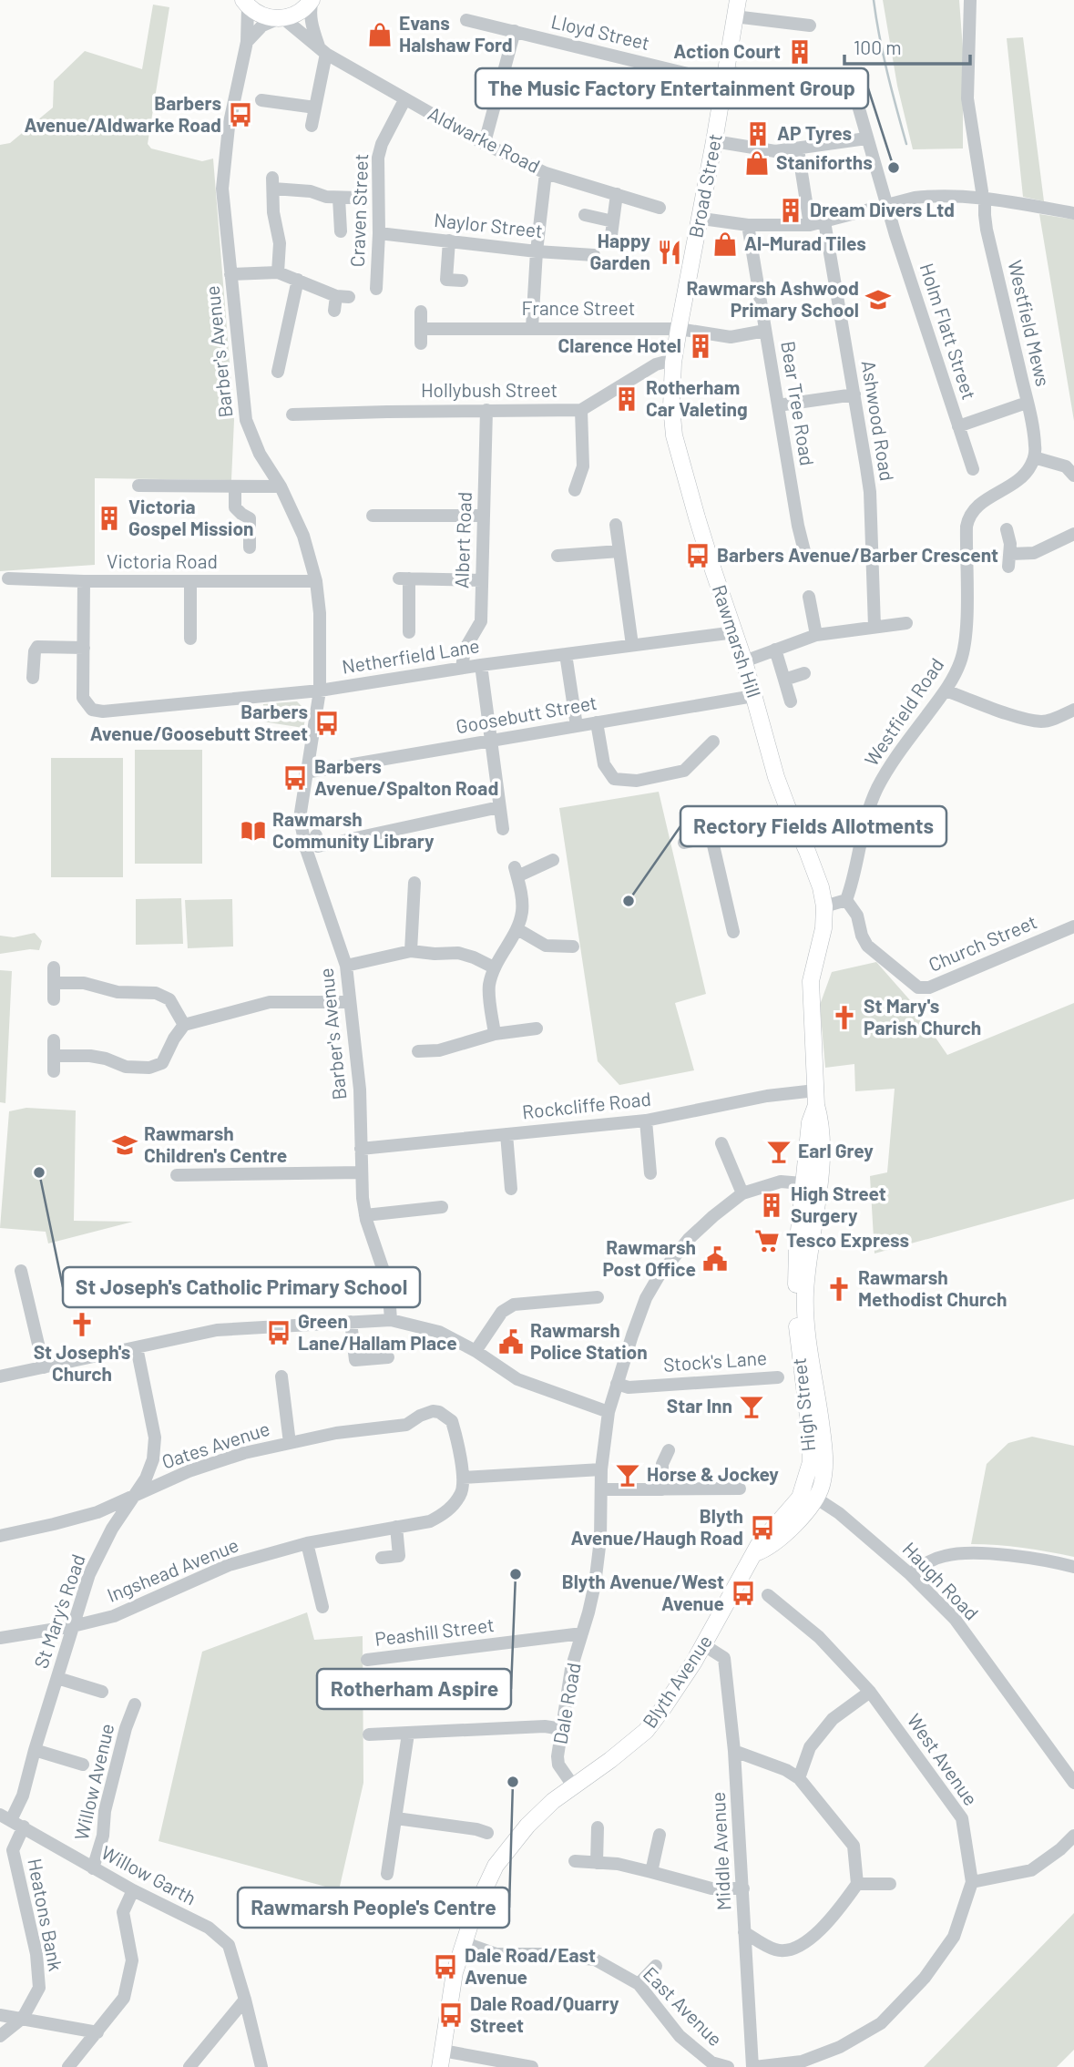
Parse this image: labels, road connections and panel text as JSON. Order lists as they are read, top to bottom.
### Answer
{
  "streets": {
    "main road": [
      "Broad Street",
      "Rawmarsh Hill",
      "High Street",
      "Blyth Avenue"
    ],
    "street": [
      "Lloyd Street",
      "Aldwarke Road",
      "Craven Street",
      "Naylor Street",
      "France Street",
      "Westfield Mews",
      "Holm Flatt Street",
      "Barber's Avenue",
      "Hollybush Street",
      "Bear Tree Road",
      "Ashwood Road",
      "Albert Road",
      "Victoria Road",
      "Netherfield Lane",
      "Westfield Road",
      "Goosebutt Street",
      "Church Street",
      "Rockcliffe Road",
      "Stock's Lane",
      "Oates Avenue",
      "Ingshead Avenue",
      "Haugh Road",
      "St Mary's Road",
      "Peashill Street",
      "Dale Road",
      "West Avenue",
      "Willow Avenue",
      "Middle Avenue",
      "Willow Garth",
      "Heatons Bank",
      "East Avenue"
    ]
  },
  "crossings": [
    ["Lloyd Street", "Broad Street"],
    ["Lloyd Street", "Holm Flatt Street"],
    ["Aldwarke Road", "Craven Street"],
    ["Broad Street", "France Street"],
    ["Broad Street", "Hollybush Street"],
    ["Broad Street", "Rawmarsh Hill"],
    ["Craven Street", "Naylor Street"],
    ["France Street", "Bear Tree Road"],
    ["Westfield Mews", "Westfield Road"],
    ["Barber's Avenue", "Victoria Road"],
    ["Barber's Avenue", "Netherfield Lane"],
    ["Barber's Avenue", "Goosebutt Street"],
    ["Barber's Avenue", "Rockcliffe Road"],
    ["Hollybush Street", "Albert Road"],
    ["Hollybush Street", "Rawmarsh Hill"],
    ["Albert Road", "Netherfield Lane"],
    ["Rawmarsh Hill", "Netherfield Lane"],
    ["Rawmarsh Hill", "Goosebutt Street"],
    ["Rawmarsh Hill", "High Street"],
    ["Westfield Road", "Church Street"],
    ["Rockcliffe Road", "High Street"],
    ["Stock's Lane", "Dale Road"],
    ["High Street", "Haugh Road"],
    ["High Street", "Blyth Avenue"],
    ["Oates Avenue", "Ingshead Avenue"],
    ["Oates Avenue", "St Mary's Road"],
    ["Ingshead Avenue", "St Mary's Road"],
    ["St Mary's Road", "Willow Garth"],
    ["Peashill Street", "Dale Road"],
    ["Blyth Avenue", "Dale Road"],
    ["Blyth Avenue", "Middle Avenue"],
    ["West Avenue", "Middle Avenue"],
    ["Willow Avenue", "Willow Garth"],
    ["Willow Garth", "Heatons Bank"]
  ],
  "places": {
    "shop": ["Evans Halshaw Ford", "Staniforths", "Al-Murad Tiles"],
    "building": [
      "Action Court",
      "AP Tyres",
      "Dream Divers Ltd",
      "Clarence Hotel",
      "Rotherham Car Valeting",
      "Victoria Gospel Mission",
      "High Street Surgery"
    ],
    "bus stop": [
      "Barbers Avenue/Aldwarke Road",
      "Barbers Avenue/Barber Crescent",
      "Barbers Avenue/Goosebutt Street",
      "Barbers Avenue/Spalton Road",
      "Green Lane/Hallam Place",
      "Blyth Avenue/Haugh Road",
      "Blyth Avenue/West Avenue",
      "Dale Road/East Avenue",
      "Dale Road/Quarry Street"
    ],
    "other": [
      "The Music Factory Entertainment Group",
      "Rectory Fields Allotments",
      "St Joseph's Catholic Primary School",
      "Rotherham Aspire",
      "Rawmarsh People's Centre"
    ],
    "restaurant": ["Happy Garden"],
    "school or university": ["Rawmarsh Ashwood Primary School", "Rawmarsh Children's Centre"],
    "library": ["Rawmarsh Community Library"],
    "church": ["St Mary's Parish Church", "Rawmarsh Methodist Church", "St Joseph's Church"],
    "bar": ["Earl Grey", "Star Inn", "Horse & Jockey"],
    "supermarket": ["Tesco Express"],
    "public building": ["Rawmarsh Post Office", "Rawmarsh Police Station"]
  },
  "scale_bar": "100 m"
}
